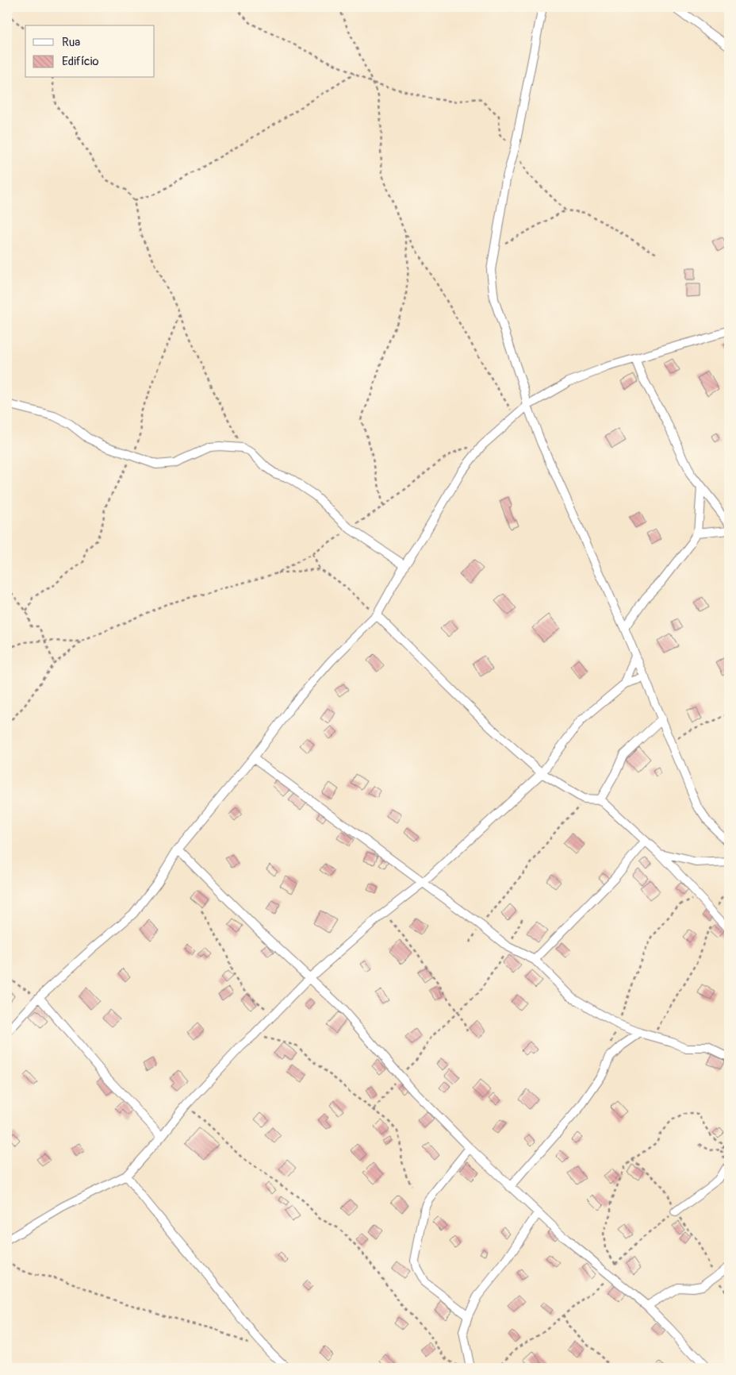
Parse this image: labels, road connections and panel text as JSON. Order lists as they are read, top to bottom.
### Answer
{
  "legend": ["Rua", "Edifício"]
}
